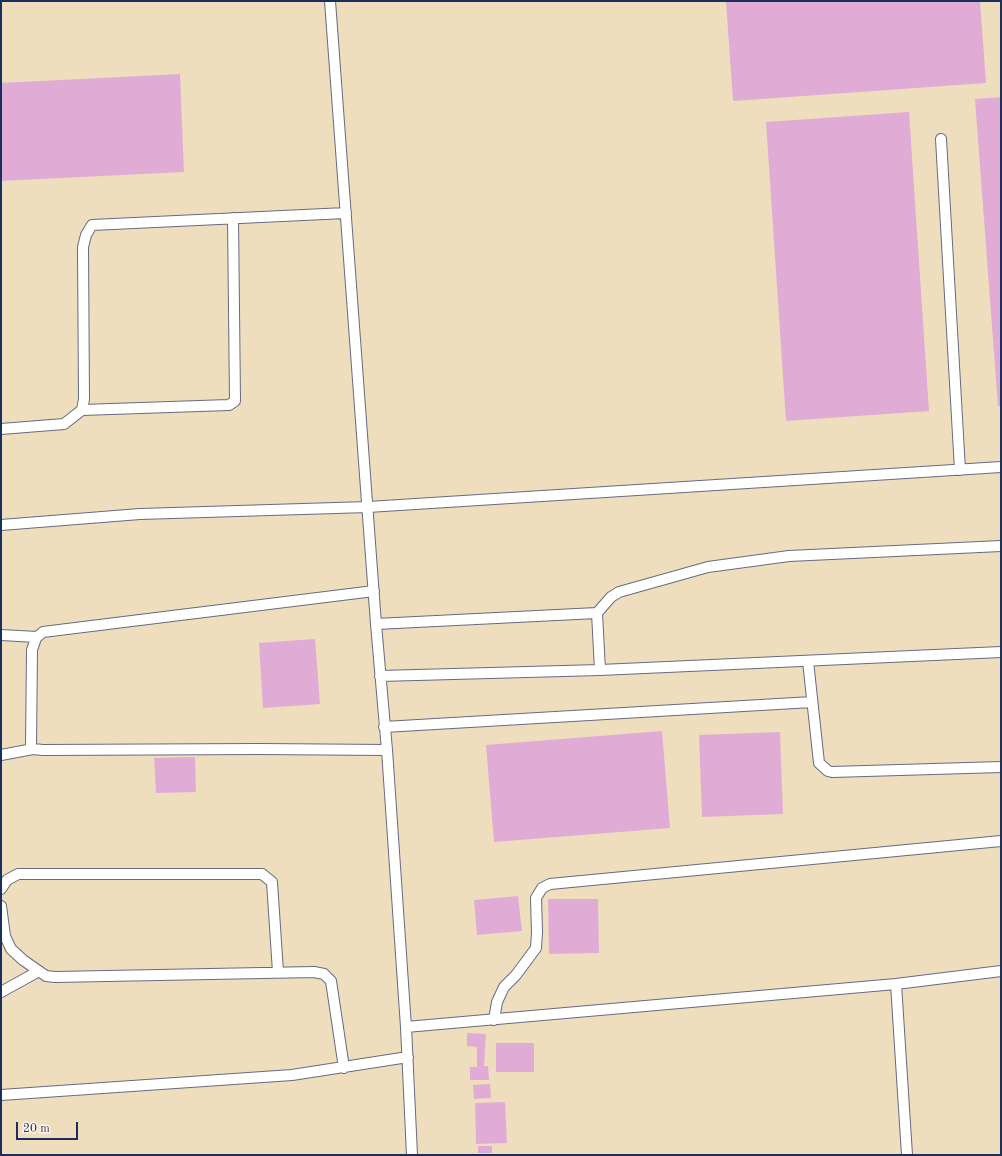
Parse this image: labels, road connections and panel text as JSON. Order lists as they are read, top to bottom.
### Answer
{
  "scale_bar": "20 m"
}
